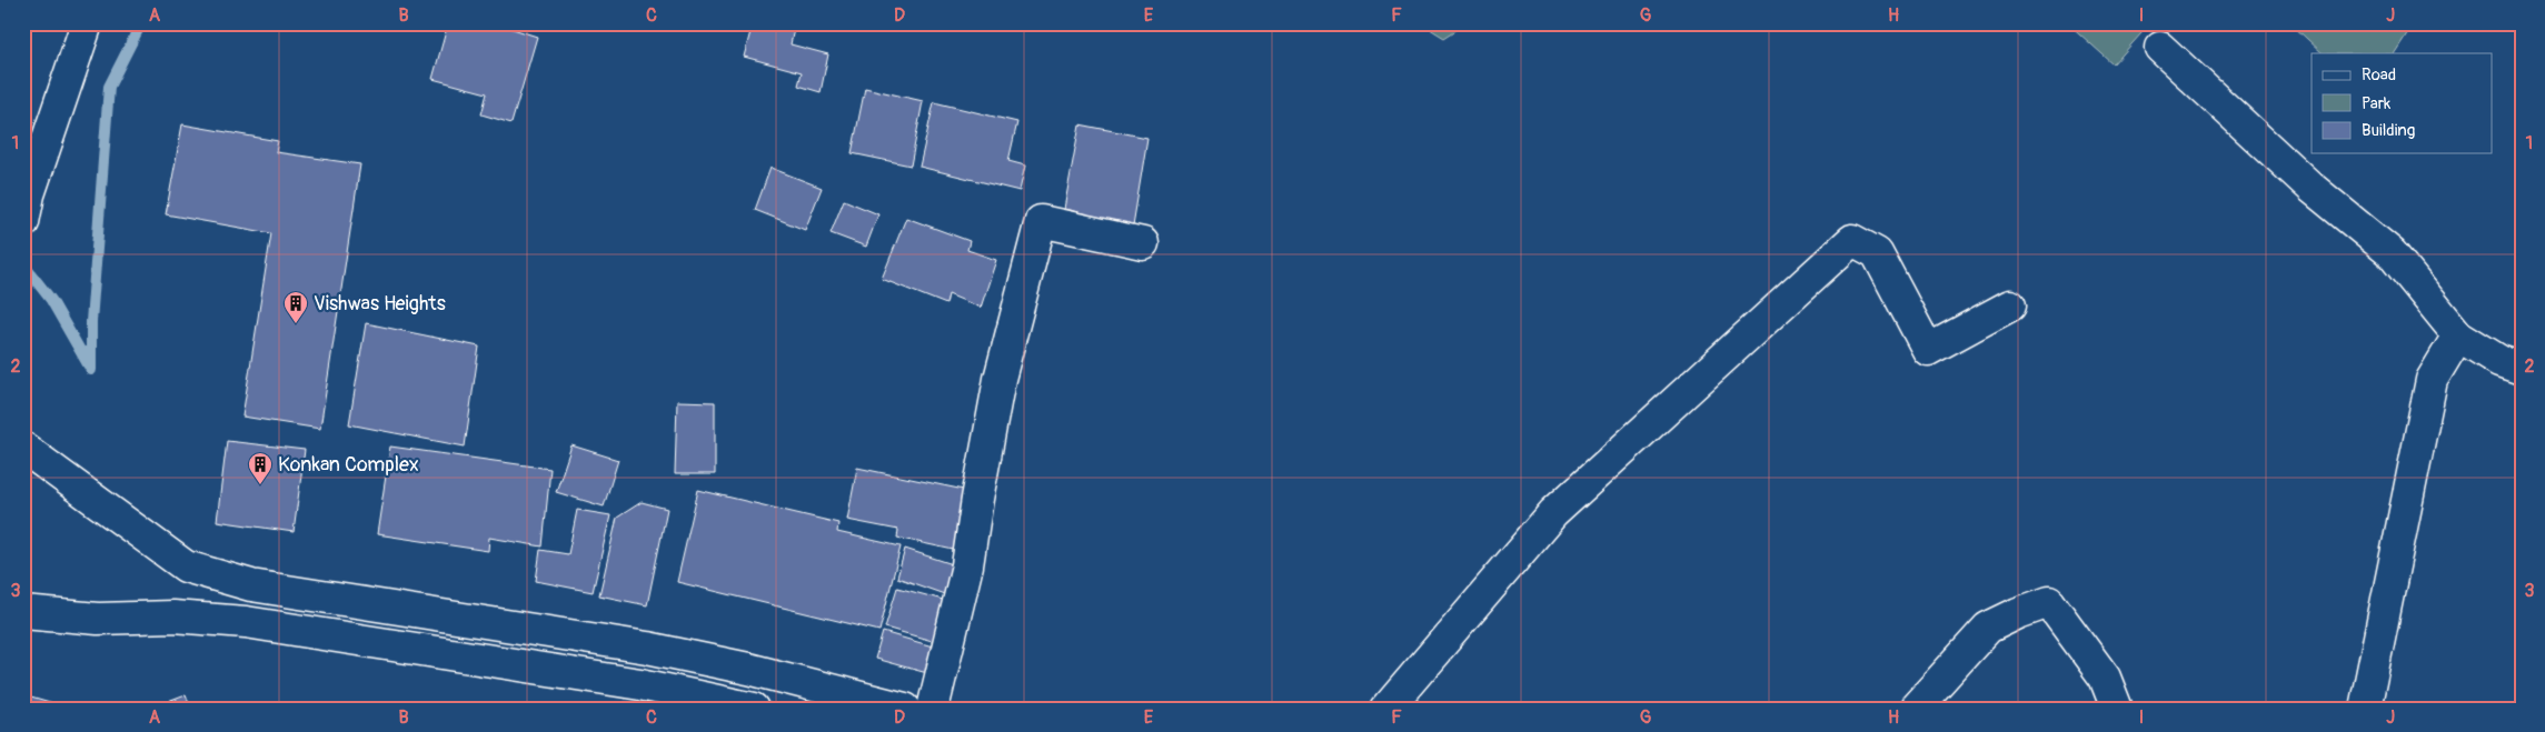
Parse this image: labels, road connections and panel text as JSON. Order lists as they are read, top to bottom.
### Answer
{
  "places": {
    "building": ["Vishwas Heights", "Konkan Complex"]
  },
  "legend": ["Road", "Park", "Building"],
  "grid": {
    "columns": [
      "A",
      "B",
      "C",
      "D",
      "E",
      "F",
      "G",
      "H",
      "I",
      "J"
    ],
    "rows": ["1", "2", "3"]
  }
}
